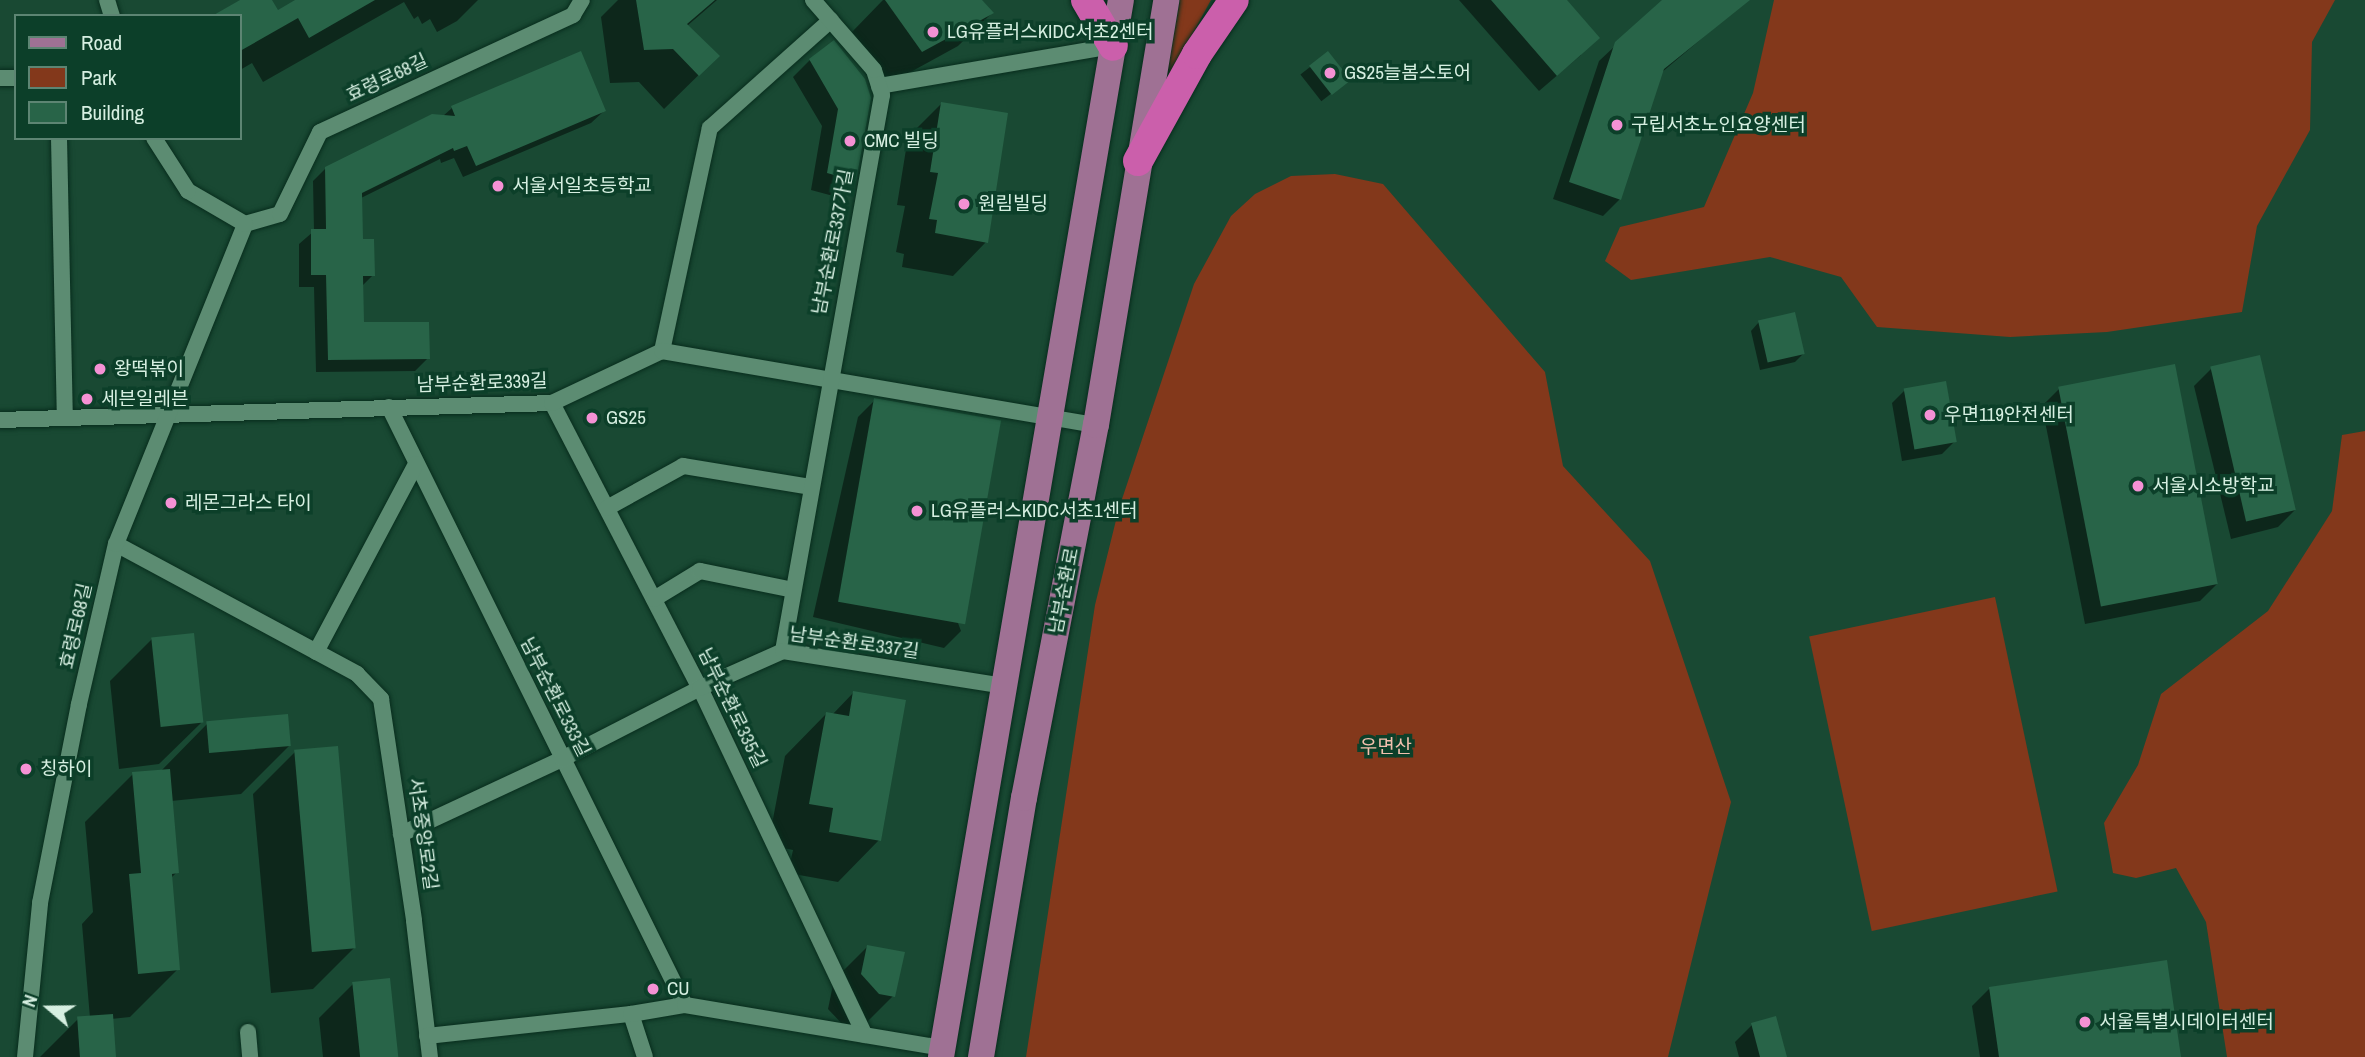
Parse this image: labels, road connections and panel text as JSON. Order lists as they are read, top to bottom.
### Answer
{
  "streets": {
    "main road": ["남부순환로"],
    "street": [
      "효령로68길",
      "남부순환로337가길",
      "남부순환로339길",
      "남부순환로337길",
      "남부순환로333길",
      "남부순환로335길",
      "서초중앙로2길"
    ]
  },
  "crossings": [
    ["효령로68길", "남부순환로339길"],
    ["효령로68길", "서초중앙로2길"],
    ["남부순환로337가길", "남부순환로337길"],
    ["남부순환로339길", "남부순환로333길"],
    ["남부순환로339길", "남부순환로335길"],
    ["남부순환로337길", "남부순환로333길"],
    ["남부순환로337길", "남부순환로335길"],
    ["남부순환로337길", "서초중앙로2길"]
  ],
  "parks": ["우면산"],
  "places": [
    "LG유플러스KIDC서초2센터",
    "GS25늘봄스토어",
    "구립서초노인요양센터",
    "CMC 빌딩",
    "서울서일초등학교",
    "원림빌딩",
    "왕떡볶이",
    "세븐일레븐",
    "우면119안전센터",
    "GS25",
    "서울시소방학교",
    "레몬그라스 타이",
    "LG유플러스KIDC서초1센터",
    "칭하이",
    "CU",
    "서울특별시데이터센터"
  ],
  "legend": ["Road", "Park", "Building"],
  "north": "left"
}
